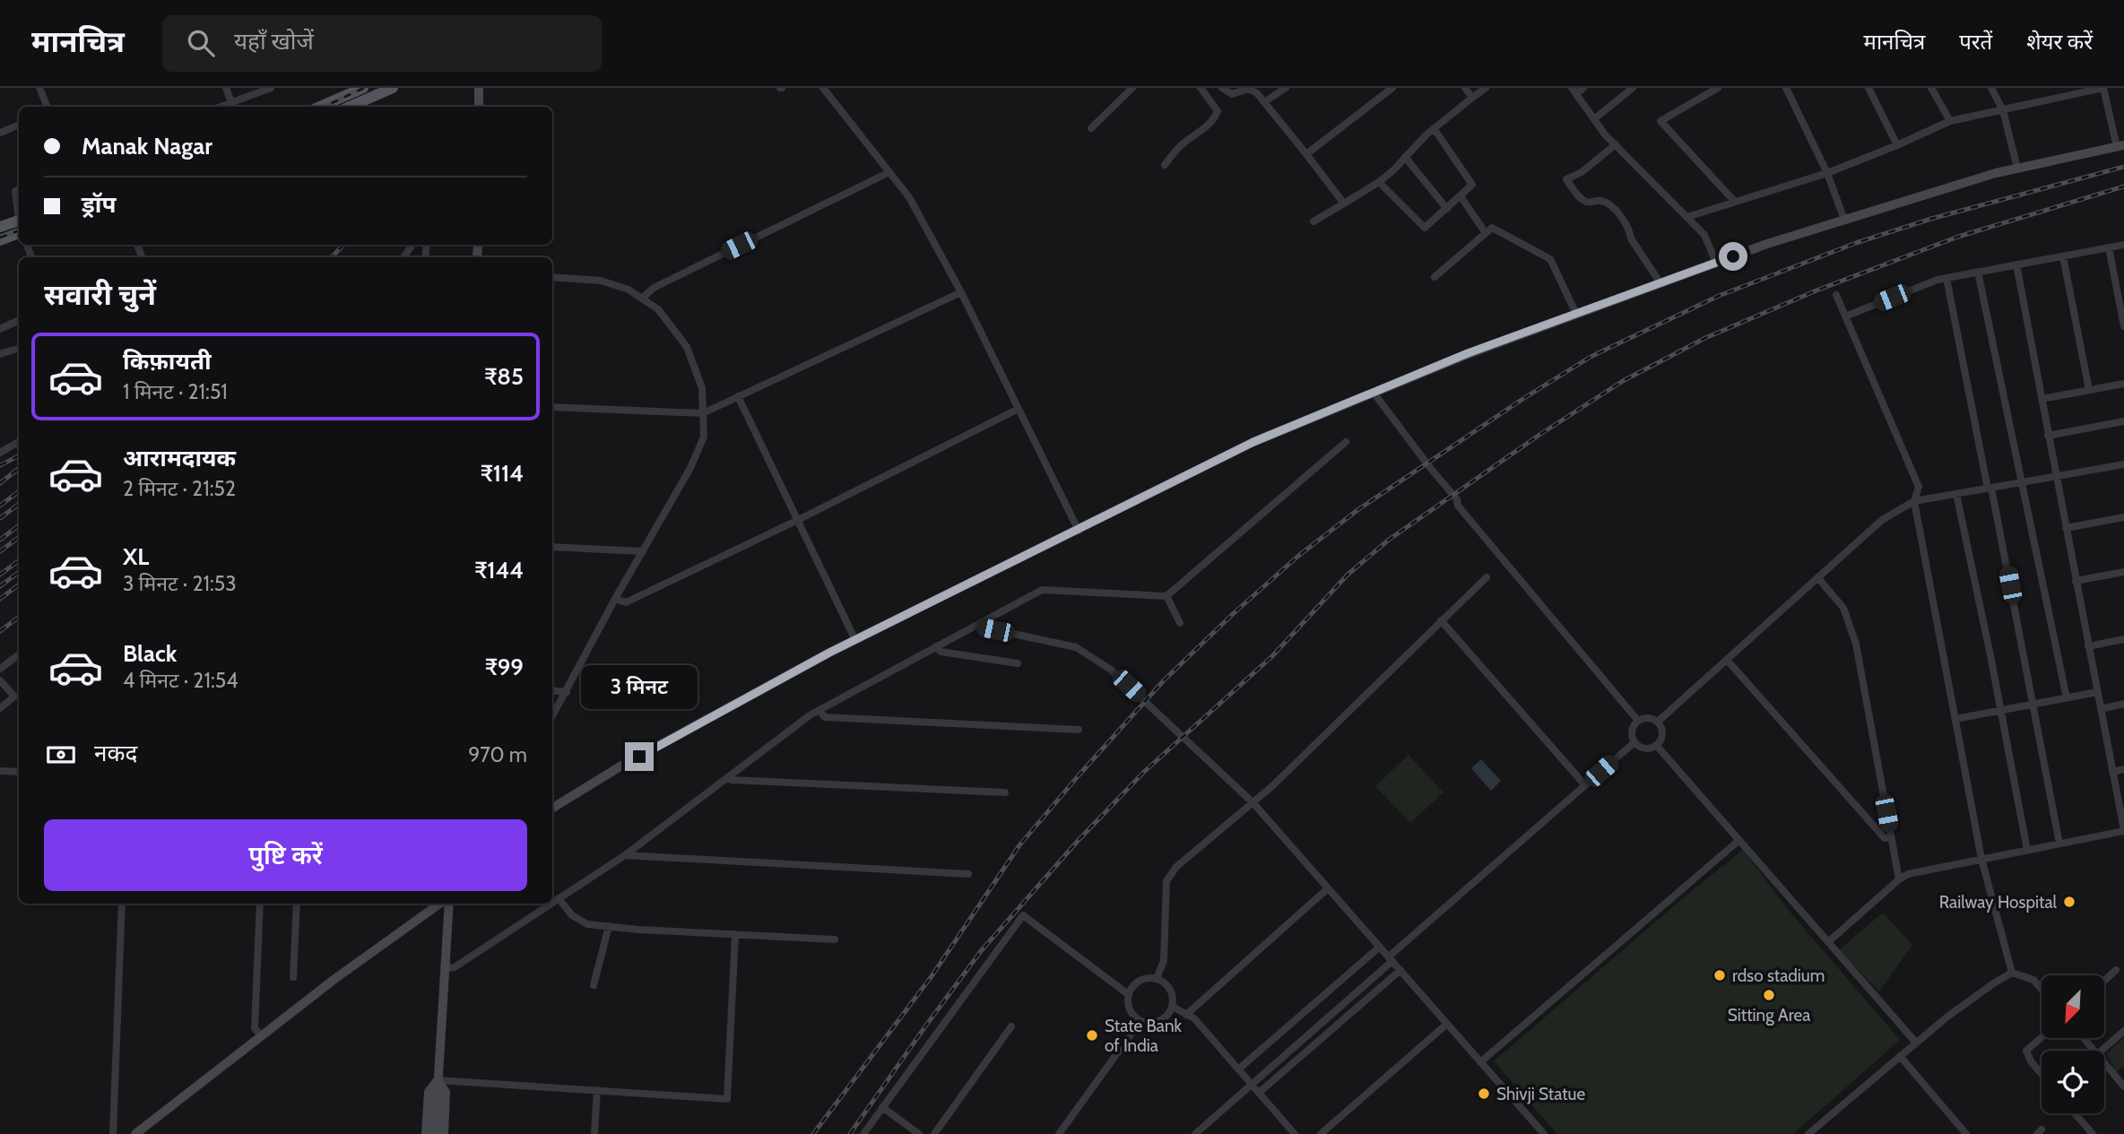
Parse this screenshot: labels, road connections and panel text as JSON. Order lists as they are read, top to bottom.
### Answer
{
  "places": [
    "Railway Hospital",
    "rdso stadium",
    "Sitting Area",
    "State Bank of India",
    "Shivji Statue"
  ],
  "north": "bottom left",
  "page": {
    "header": "मानचित्र",
    "search": "यहाँ खोजें",
    "nav": ["मानचित्र", "परतें", "शेयर करें"],
    "banner": ["Manak Nagar", "ड्रॉप"],
    "heading": "सवारी चुनें",
    "list": [
      {
        "name": "किफ़ायती",
        "note": "1 मिनट · 21:51",
        "value": "₹85"
      },
      {
        "name": "आरामदायक",
        "note": "2 मिनट · 21:52",
        "value": "₹114"
      },
      {
        "name": "XL",
        "note": "3 मिनट · 21:53",
        "value": "₹144"
      },
      {
        "name": "Black",
        "note": "4 मिनट · 21:54",
        "value": "₹99"
      }
    ],
    "bubble": "3 मिनट",
    "pay": ["नकद", "970 m"],
    "buttons": "पुष्टि करें"
  }
}
